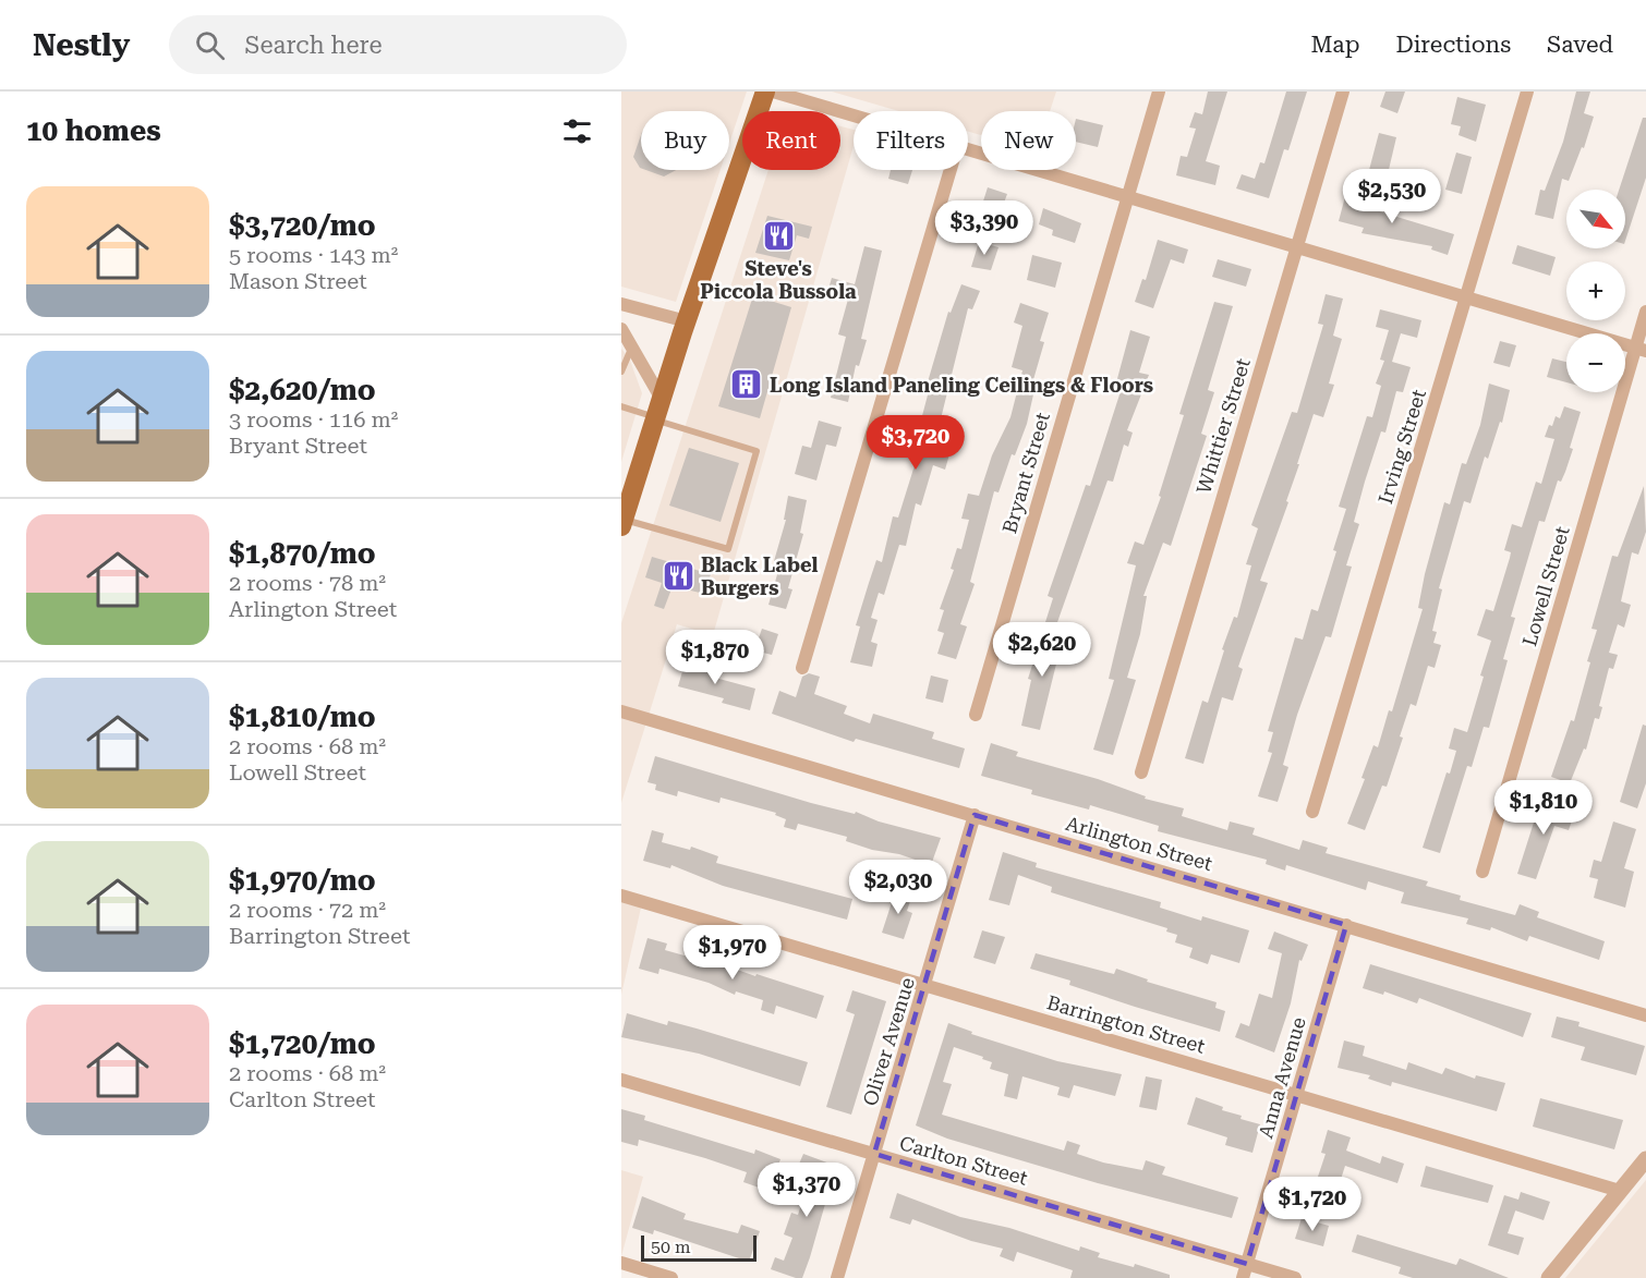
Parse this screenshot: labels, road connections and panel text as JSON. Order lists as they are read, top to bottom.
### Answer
{
  "streets": {
    "street": [
      "Whittier Street",
      "Irving Street",
      "Bryant Street",
      "Lowell Street",
      "Arlington Street",
      "Barrington Street",
      "Oliver Avenue",
      "Anna Avenue",
      "Carlton Street"
    ]
  },
  "crossings": [
    ["Arlington Street", "Oliver Avenue"],
    ["Arlington Street", "Anna Avenue"],
    ["Barrington Street", "Oliver Avenue"],
    ["Barrington Street", "Anna Avenue"],
    ["Oliver Avenue", "Carlton Street"],
    ["Anna Avenue", "Carlton Street"]
  ],
  "places": {
    "restaurant": ["Steve's Piccola Bussola", "Black Label Burgers"],
    "building": ["Long Island Paneling Ceilings & Floors"]
  },
  "scale_bar": "50 m",
  "north": "bottom right",
  "page": {
    "header": "Nestly",
    "search": "Search here",
    "nav": ["Map", "Directions", "Saved"],
    "heading": "10 homes",
    "chip": [
      "Buy",
      "Rent",
      "Filters",
      "New"
    ],
    "price": [
      "$2,530",
      "$3,390",
      "$3,720",
      "$2,620",
      "$1,870",
      "$1,810",
      "$2,030",
      "$1,970",
      "$1,370",
      "$1,720"
    ],
    "list": [
      {
        "name": "$3,720/mo",
        "note": "5 rooms · 143 m² · Mason Street"
      },
      {
        "name": "$2,620/mo",
        "note": "3 rooms · 116 m² · Bryant Street"
      },
      {
        "name": "$1,870/mo",
        "note": "2 rooms · 78 m² · Arlington Street"
      },
      {
        "name": "$1,810/mo",
        "note": "2 rooms · 68 m² · Lowell Street"
      },
      {
        "name": "$1,970/mo",
        "note": "2 rooms · 72 m² · Barrington Street"
      },
      {
        "name": "$1,720/mo",
        "note": "2 rooms · 68 m² · Carlton Street"
      }
    ],
    "map_buttons": ["+", "−"],
    "scale": "50 m"
  }
}
